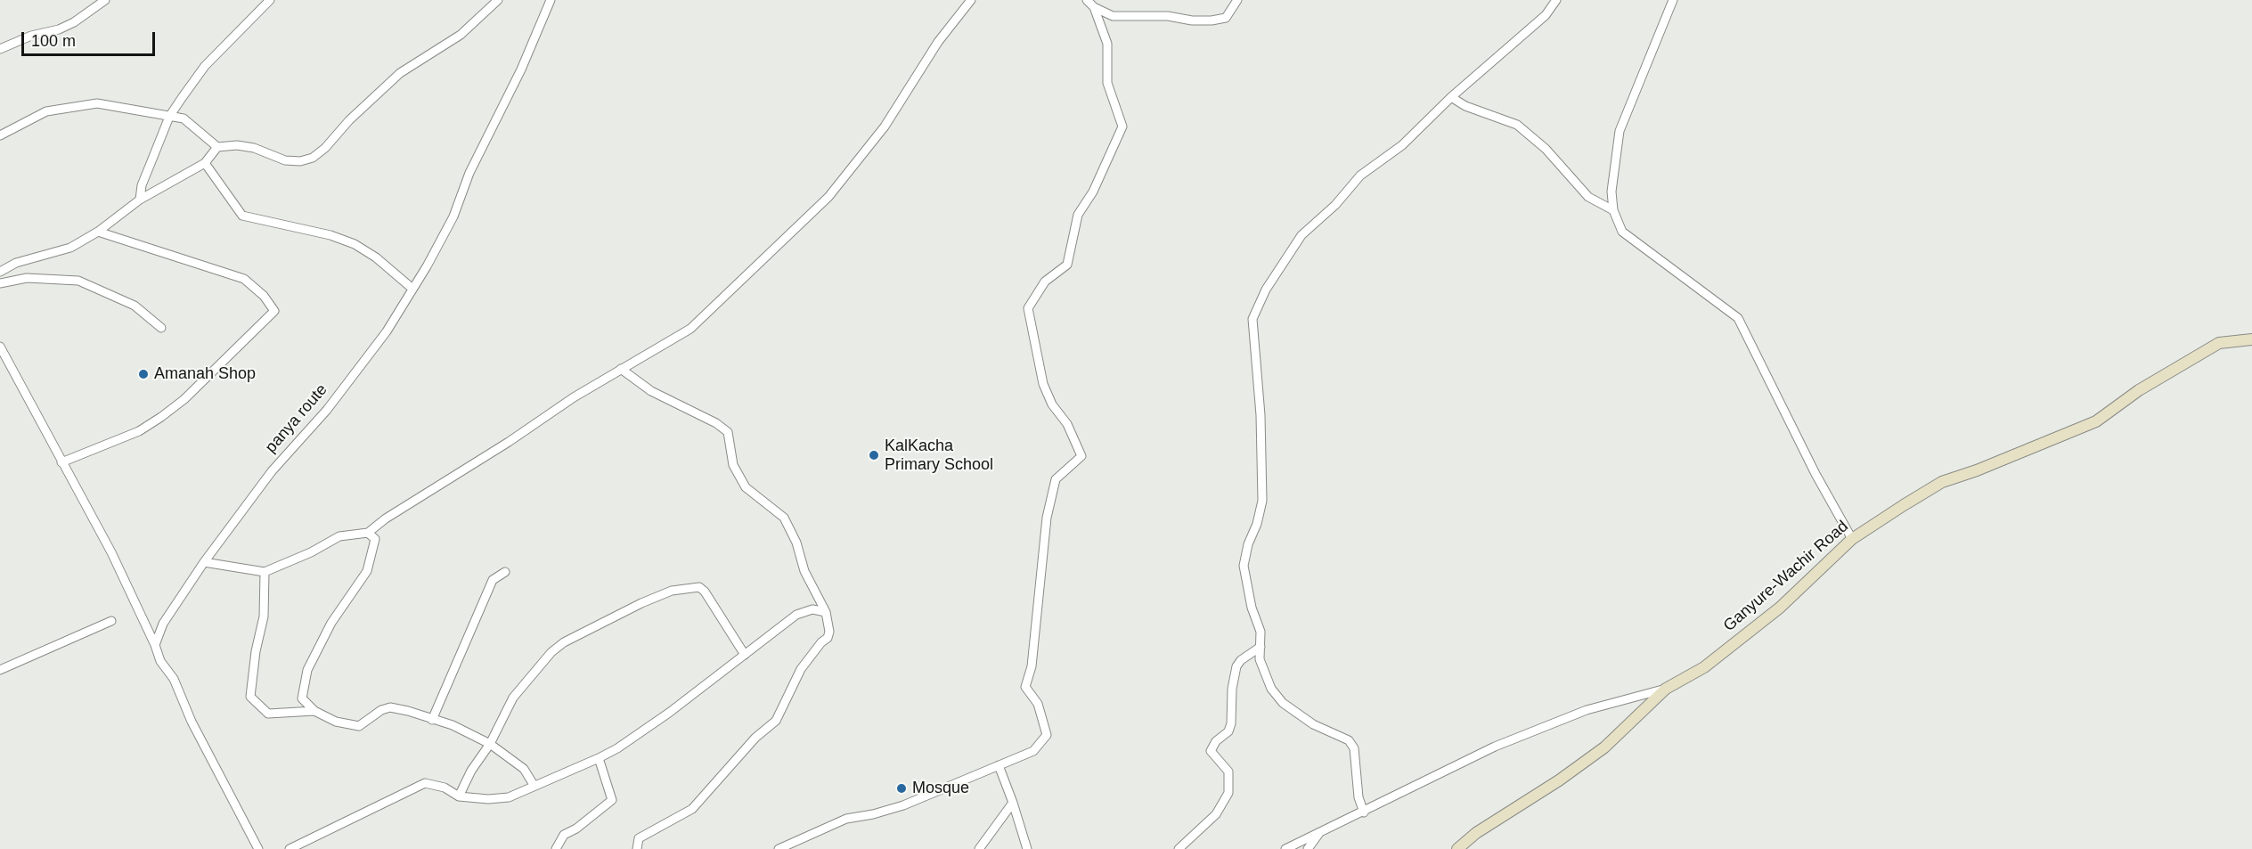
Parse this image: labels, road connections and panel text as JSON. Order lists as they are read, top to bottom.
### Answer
{
  "streets": {
    "street": ["panya route", "Ganyure-Wachir Road"]
  },
  "places": ["Amanah Shop", "KalKacha Primary School", "Mosque"],
  "scale_bar": "100 m"
}
